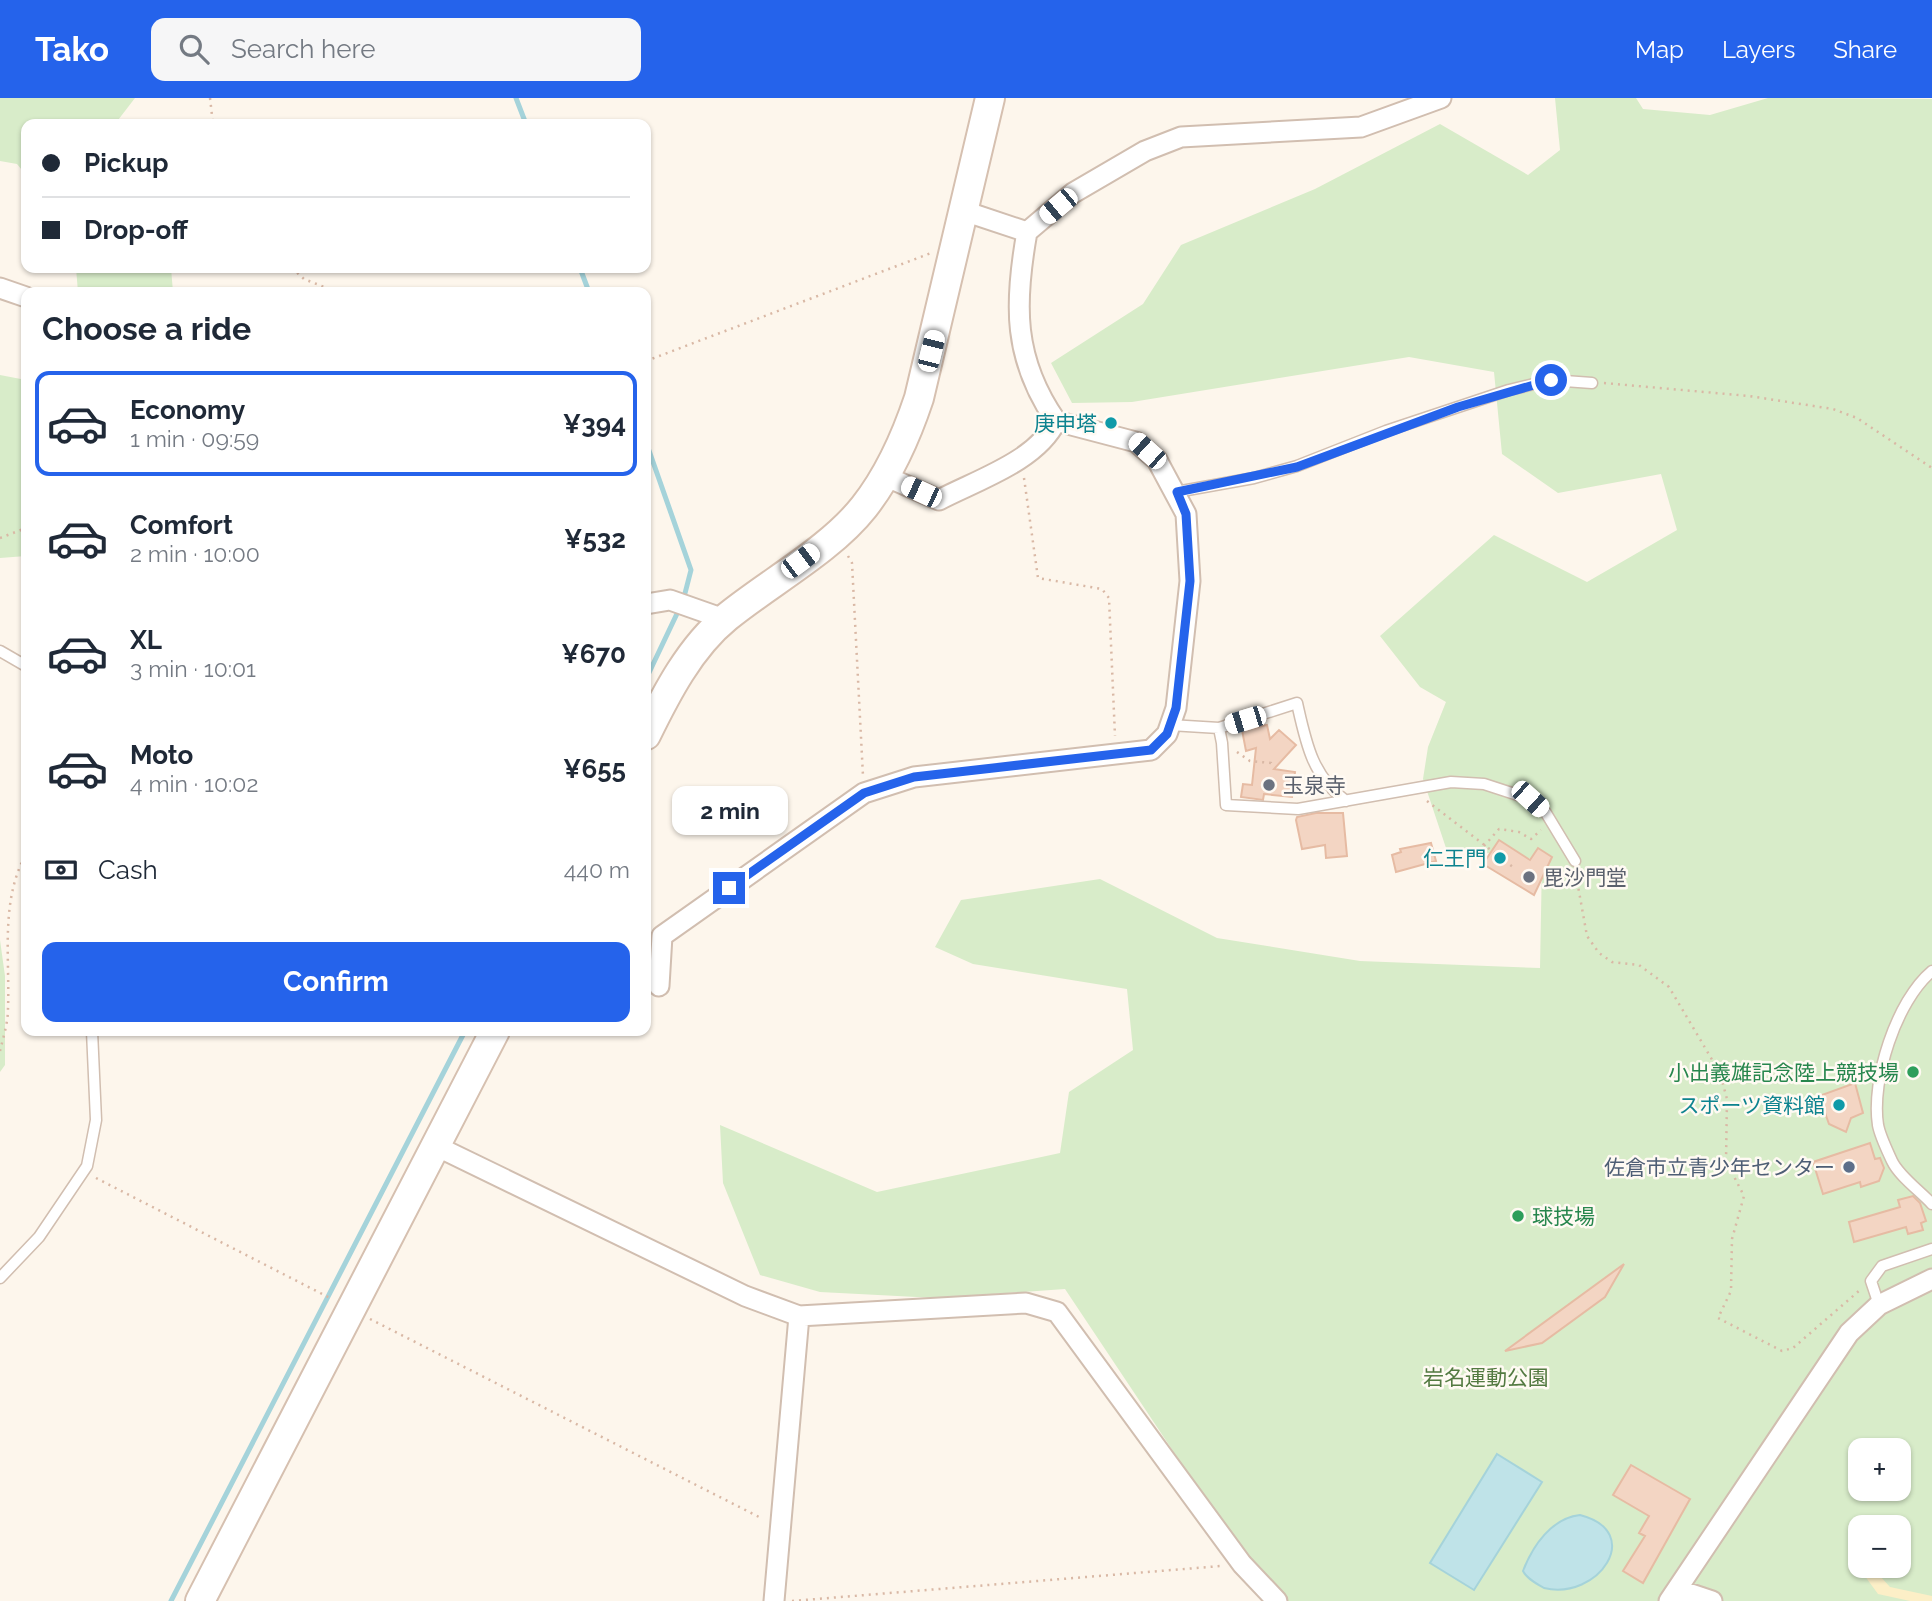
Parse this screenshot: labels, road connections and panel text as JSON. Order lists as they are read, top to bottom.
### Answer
{
  "parks": ["岩名運動公園"],
  "places": [
    "庚申塔",
    "玉泉寺",
    "仁王門",
    "毘沙門堂",
    "小出義雄記念陸上競技場",
    "スポーツ資料館",
    "佐倉市立青少年センター",
    "球技場"
  ],
  "page": {
    "header": "Tako",
    "search": "Search here",
    "nav": ["Map", "Layers", "Share"],
    "banner": ["Pickup", "Drop-off"],
    "heading": "Choose a ride",
    "list": [
      {
        "name": "Economy",
        "note": "1 min · 09:59",
        "value": "¥394"
      },
      {
        "name": "Comfort",
        "note": "2 min · 10:00",
        "value": "¥532"
      },
      {
        "name": "XL",
        "note": "3 min · 10:01",
        "value": "¥670"
      },
      {
        "name": "Moto",
        "note": "4 min · 10:02",
        "value": "¥655"
      }
    ],
    "bubble": "2 min",
    "pay": ["Cash", "440 m"],
    "buttons": "Confirm",
    "map_buttons": ["+", "−"]
  }
}
